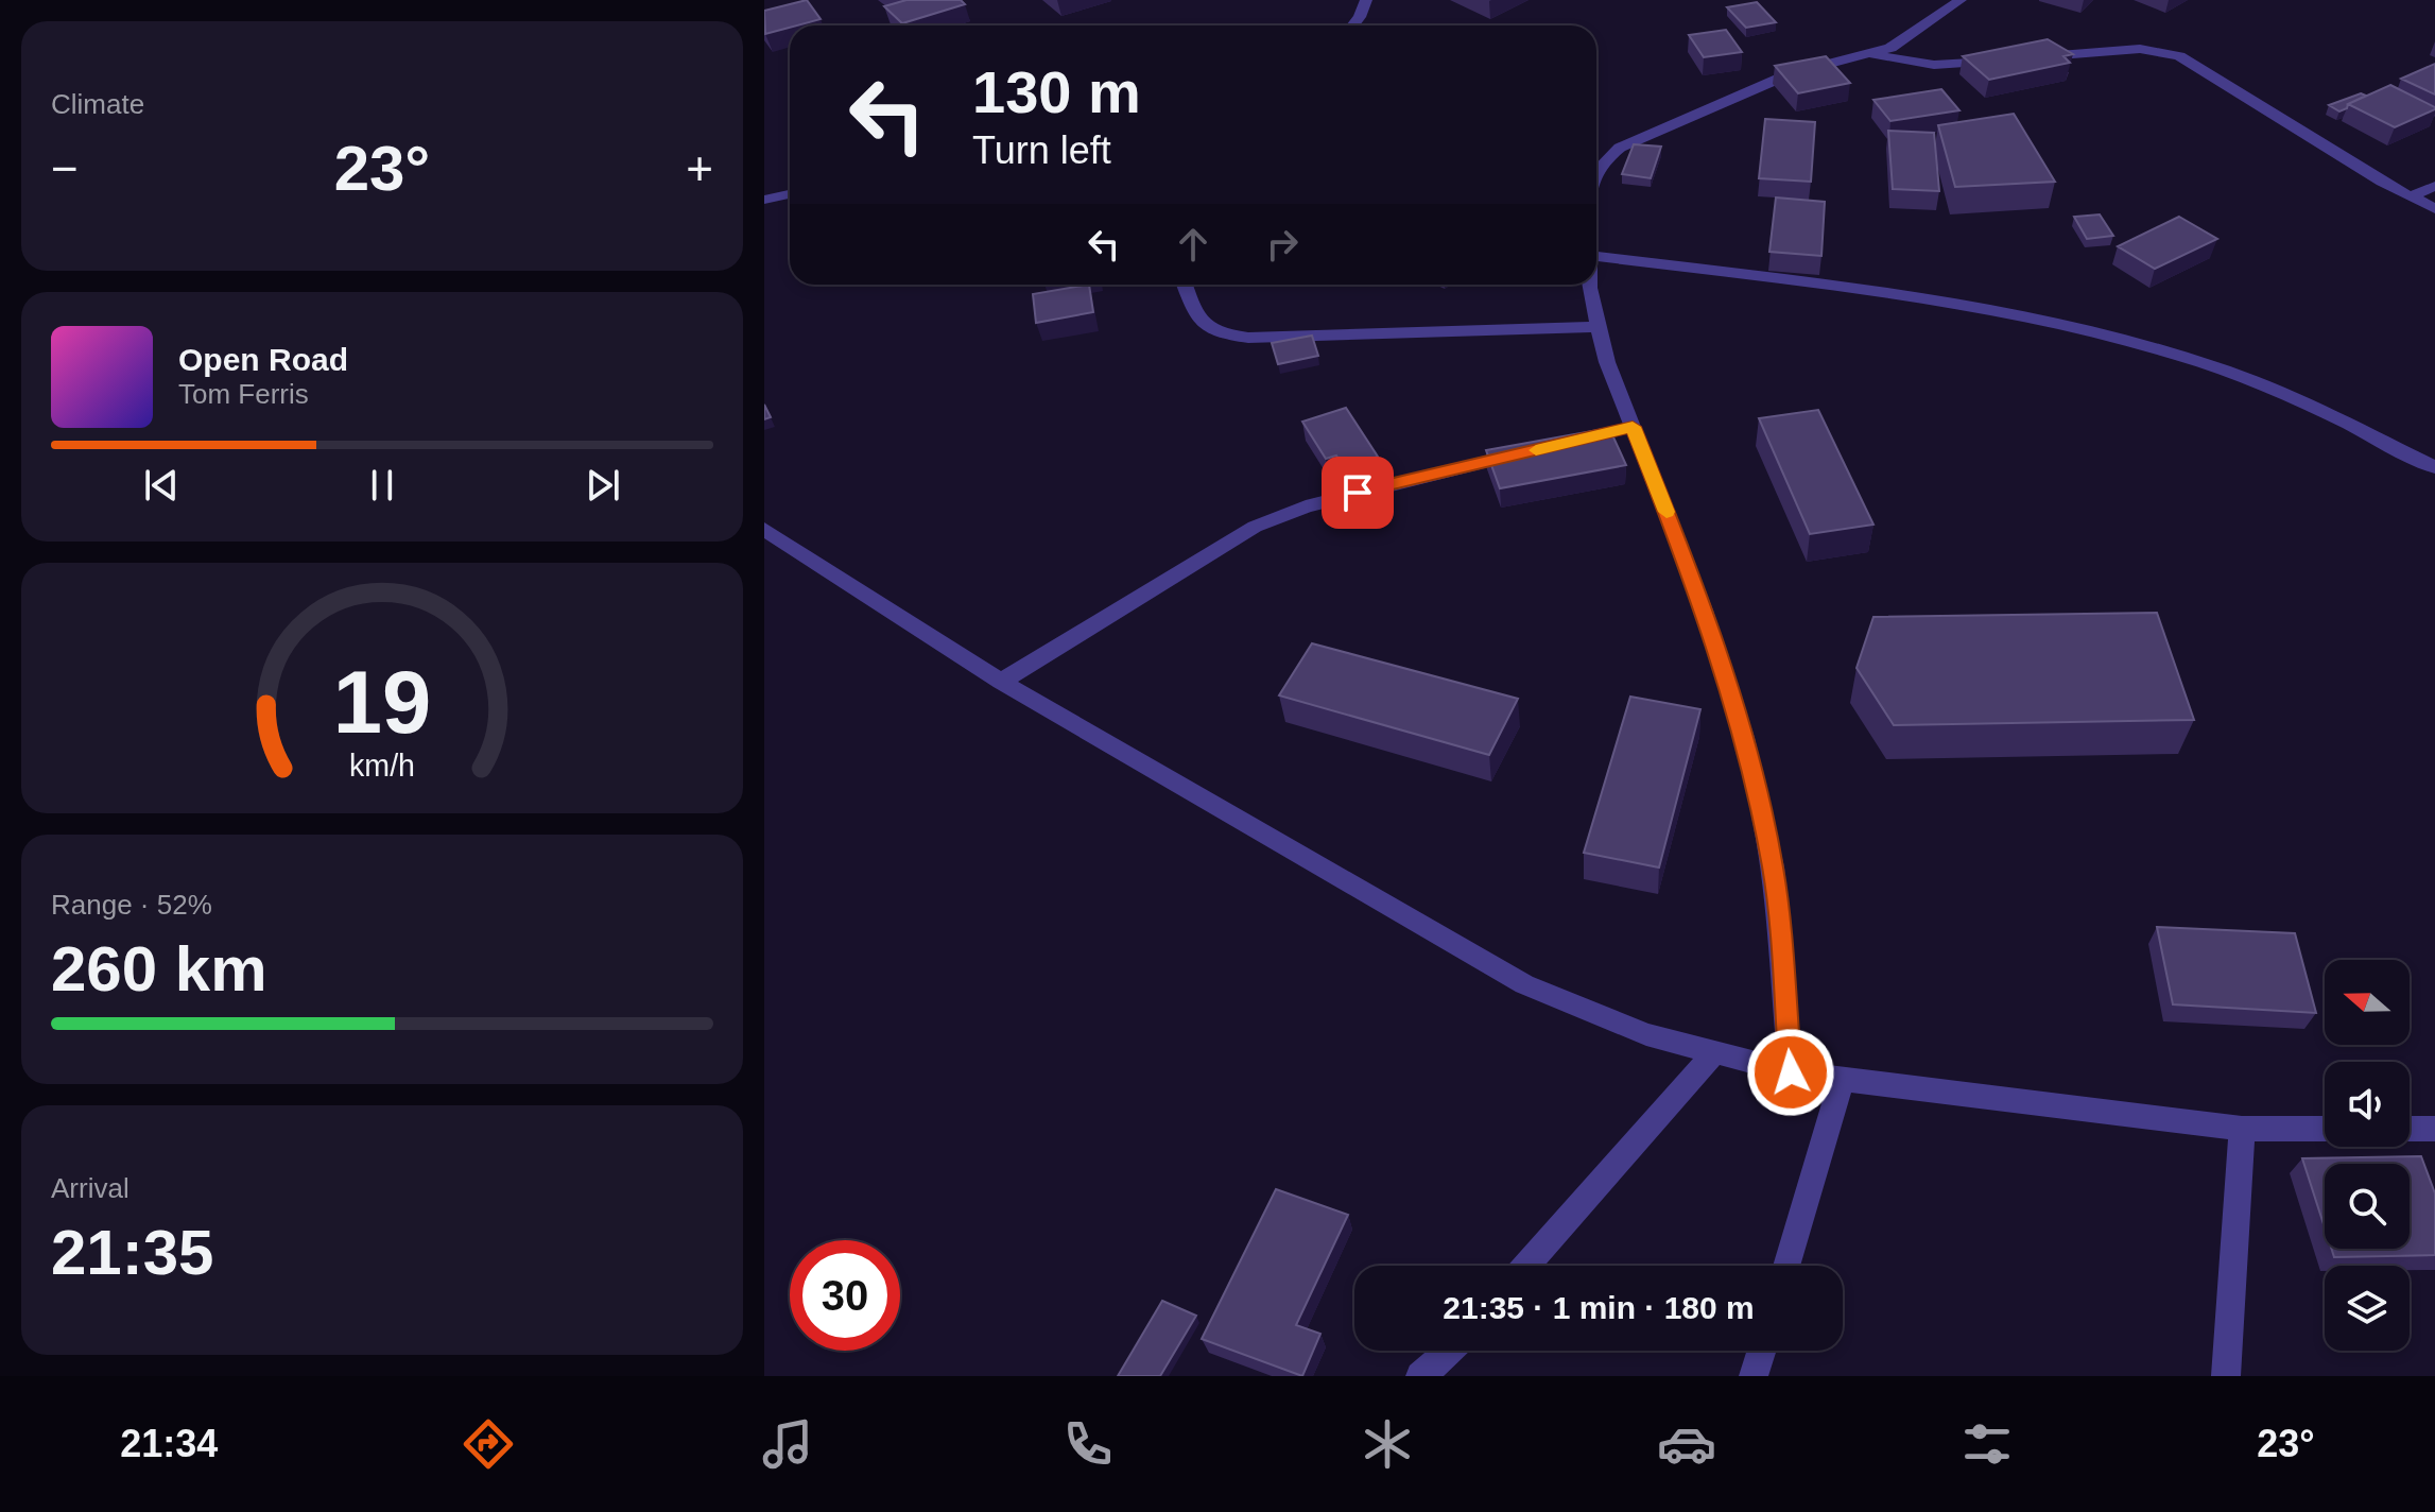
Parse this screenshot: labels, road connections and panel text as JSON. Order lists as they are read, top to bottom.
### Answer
{
  "north": "left",
  "page": {
    "tile": [
      "Climate",
      ["Range · 52%", "260 km"],
      ["Arrival", "21:35"]
    ],
    "turn": ["130 m", "Turn left"],
    "heat": ["−", "23°", "+"],
    "song": ["Open Road", "Tom Ferris"],
    "limit": "30",
    "trip": "21:35 · 1 min · 180 m",
    "tabs": ["21:34", "23°"],
    "gauge": ["19", "km/h"]
  }
}
